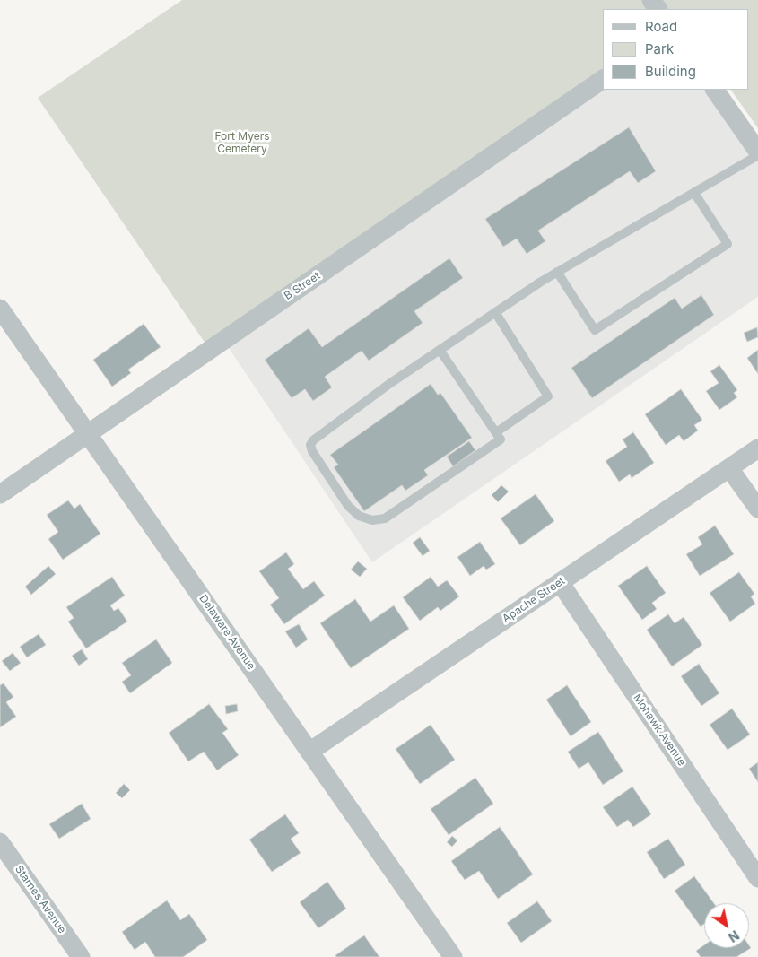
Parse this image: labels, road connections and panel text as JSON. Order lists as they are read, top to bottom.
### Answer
{
  "streets": {
    "street": [
      "B Street",
      "Apache Street",
      "Delaware Avenue",
      "Mohawk Avenue",
      "Starnes Avenue"
    ]
  },
  "crossings": [
    ["B Street", "Delaware Avenue"],
    ["Apache Street", "Delaware Avenue"],
    ["Apache Street", "Mohawk Avenue"]
  ],
  "parks": ["Fort Myers Cemetery"],
  "legend": ["Road", "Park", "Building"],
  "north": "bottom right"
}
